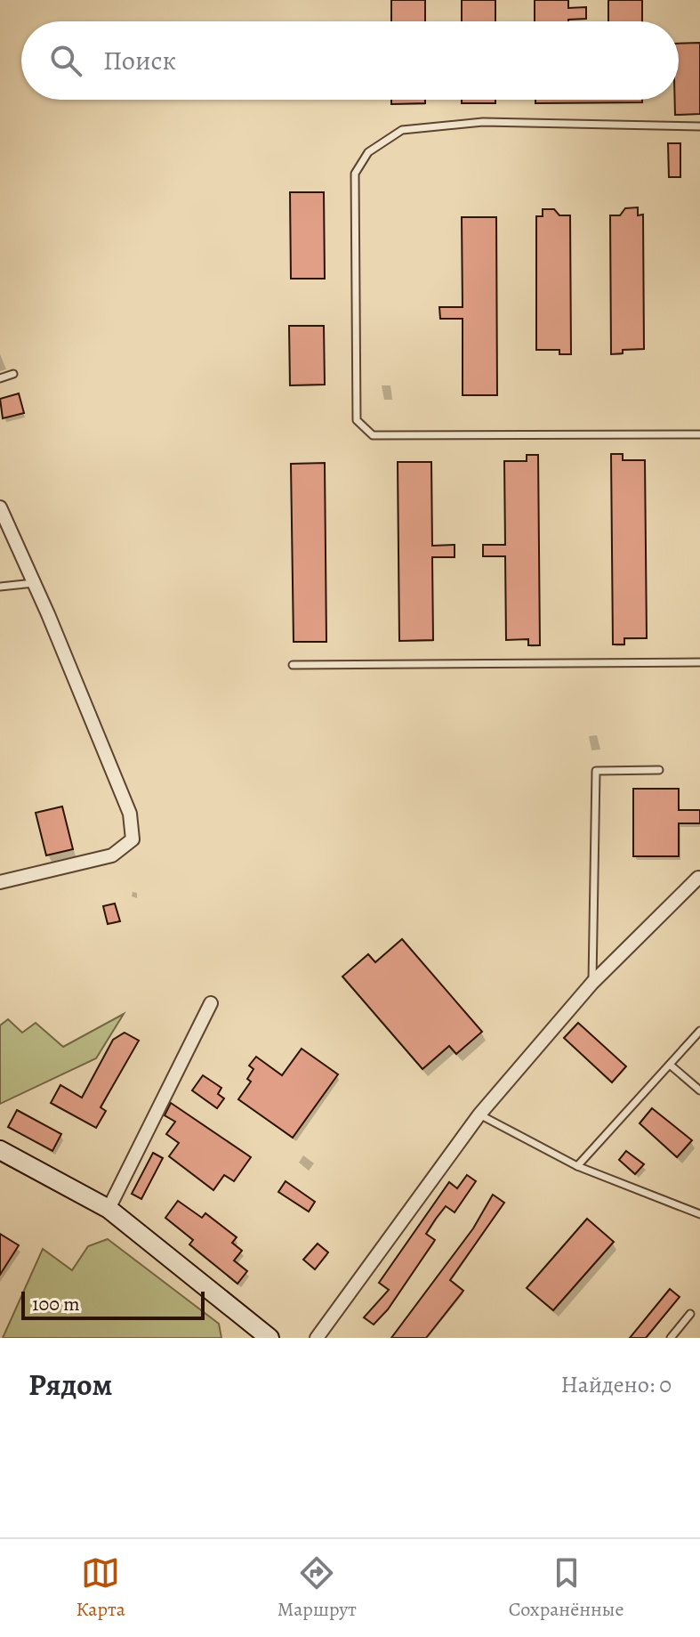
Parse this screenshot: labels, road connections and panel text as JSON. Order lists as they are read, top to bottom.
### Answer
{
  "scale_bar": "100 m",
  "page": {
    "search": "Поиск",
    "scale": "100 m",
    "heading": ["Рядом", "Найдено: 0"],
    "nav": ["Карта", "Маршрут", "Сохранённые"]
  }
}
